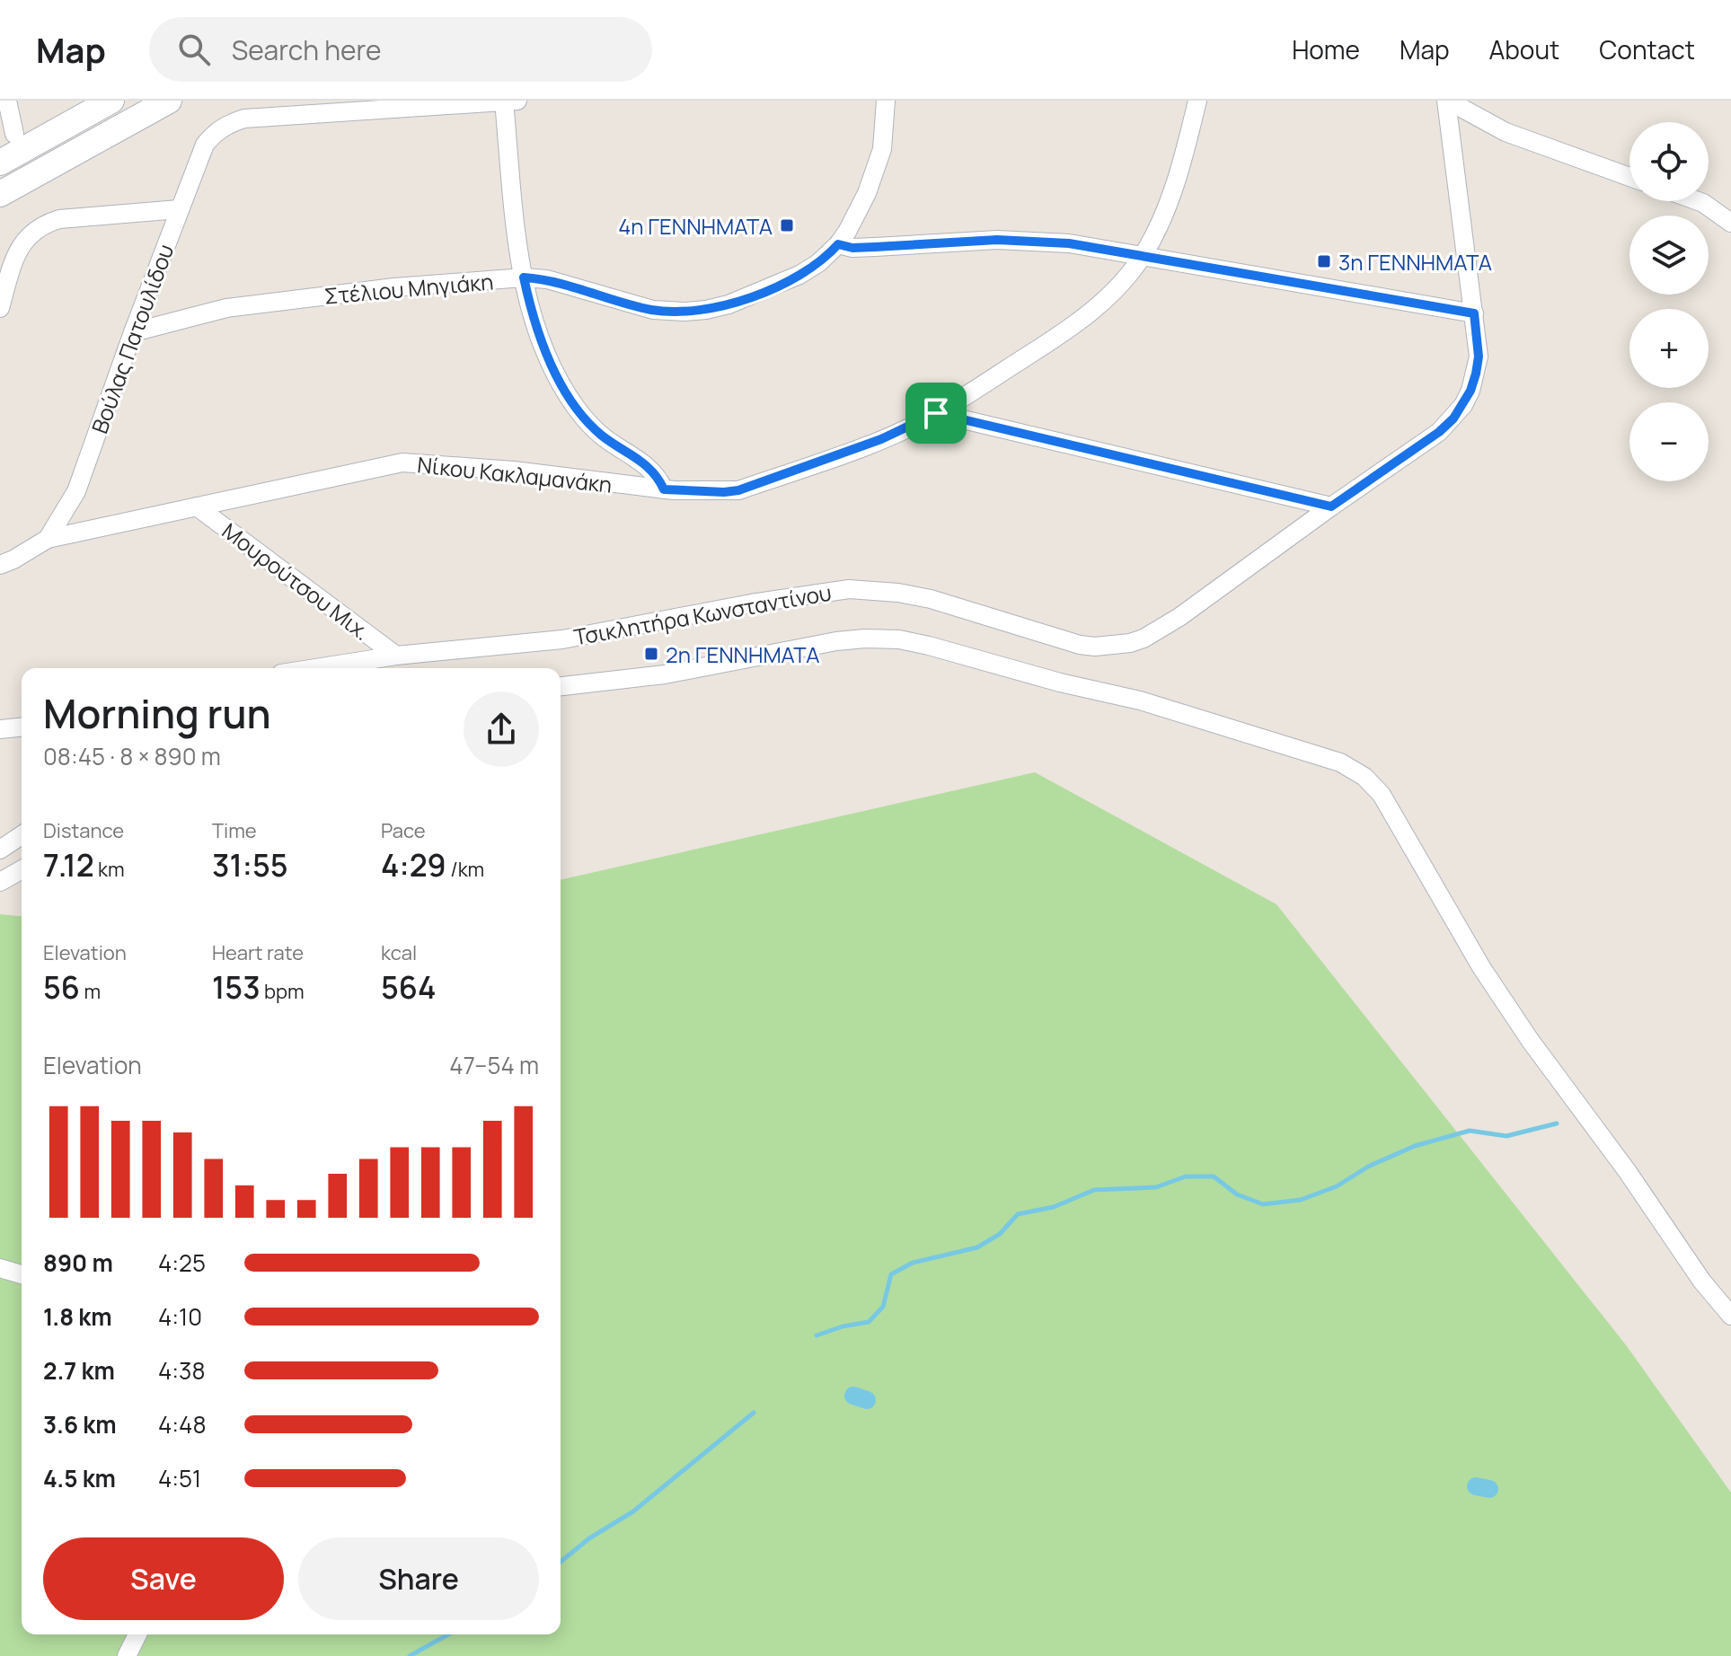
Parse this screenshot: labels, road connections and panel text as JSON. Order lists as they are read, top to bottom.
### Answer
{
  "streets": {
    "street": [
      "Στέλιου Μηγιάκη",
      "Βούλας Πατουλίδου",
      "Νίκου Κακλαμανάκη",
      "Μουρούτσου Μιχ.",
      "Τσικλητήρα Κωνσταντίνου"
    ]
  },
  "crossings": [
    ["Στέλιου Μηγιάκη", "Βούλας Πατουλίδου"],
    ["Βούλας Πατουλίδου", "Νίκου Κακλαμανάκη"],
    ["Νίκου Κακλαμανάκη", "Μουρούτσου Μιχ."],
    ["Μουρούτσου Μιχ.", "Τσικλητήρα Κωνσταντίνου"]
  ],
  "places": {
    "transit": ["4η ΓΕΝΝΗΜΑΤΑ", "3η ΓΕΝΝΗΜΑΤΑ", "2η ΓΕΝΝΗΜΑΤΑ"]
  },
  "page": {
    "header": "Map",
    "search": "Search here",
    "nav": [
      "Home",
      "Map",
      "About",
      "Contact"
    ],
    "map_buttons": ["+", "−"],
    "heading": ["Morning run", "08:45 · 8 × 890 m"],
    "stats": [
      ["Distance", "7.12 km"],
      ["Time", "31:55"],
      ["Pace", "4:29 /km"],
      ["Elevation", "56 m"],
      ["Heart rate", "153 bpm"],
      ["kcal", "564"]
    ],
    "chart": ["Elevation", "47–54 m"],
    "list": [
      {
        "name": "890 m",
        "note": "4:25"
      },
      {
        "name": "1.8 km",
        "note": "4:10"
      },
      {
        "name": "2.7 km",
        "note": "4:38"
      },
      {
        "name": "3.6 km",
        "note": "4:48"
      },
      {
        "name": "4.5 km",
        "note": "4:51"
      }
    ],
    "buttons": ["Save", "Share"]
  }
}
